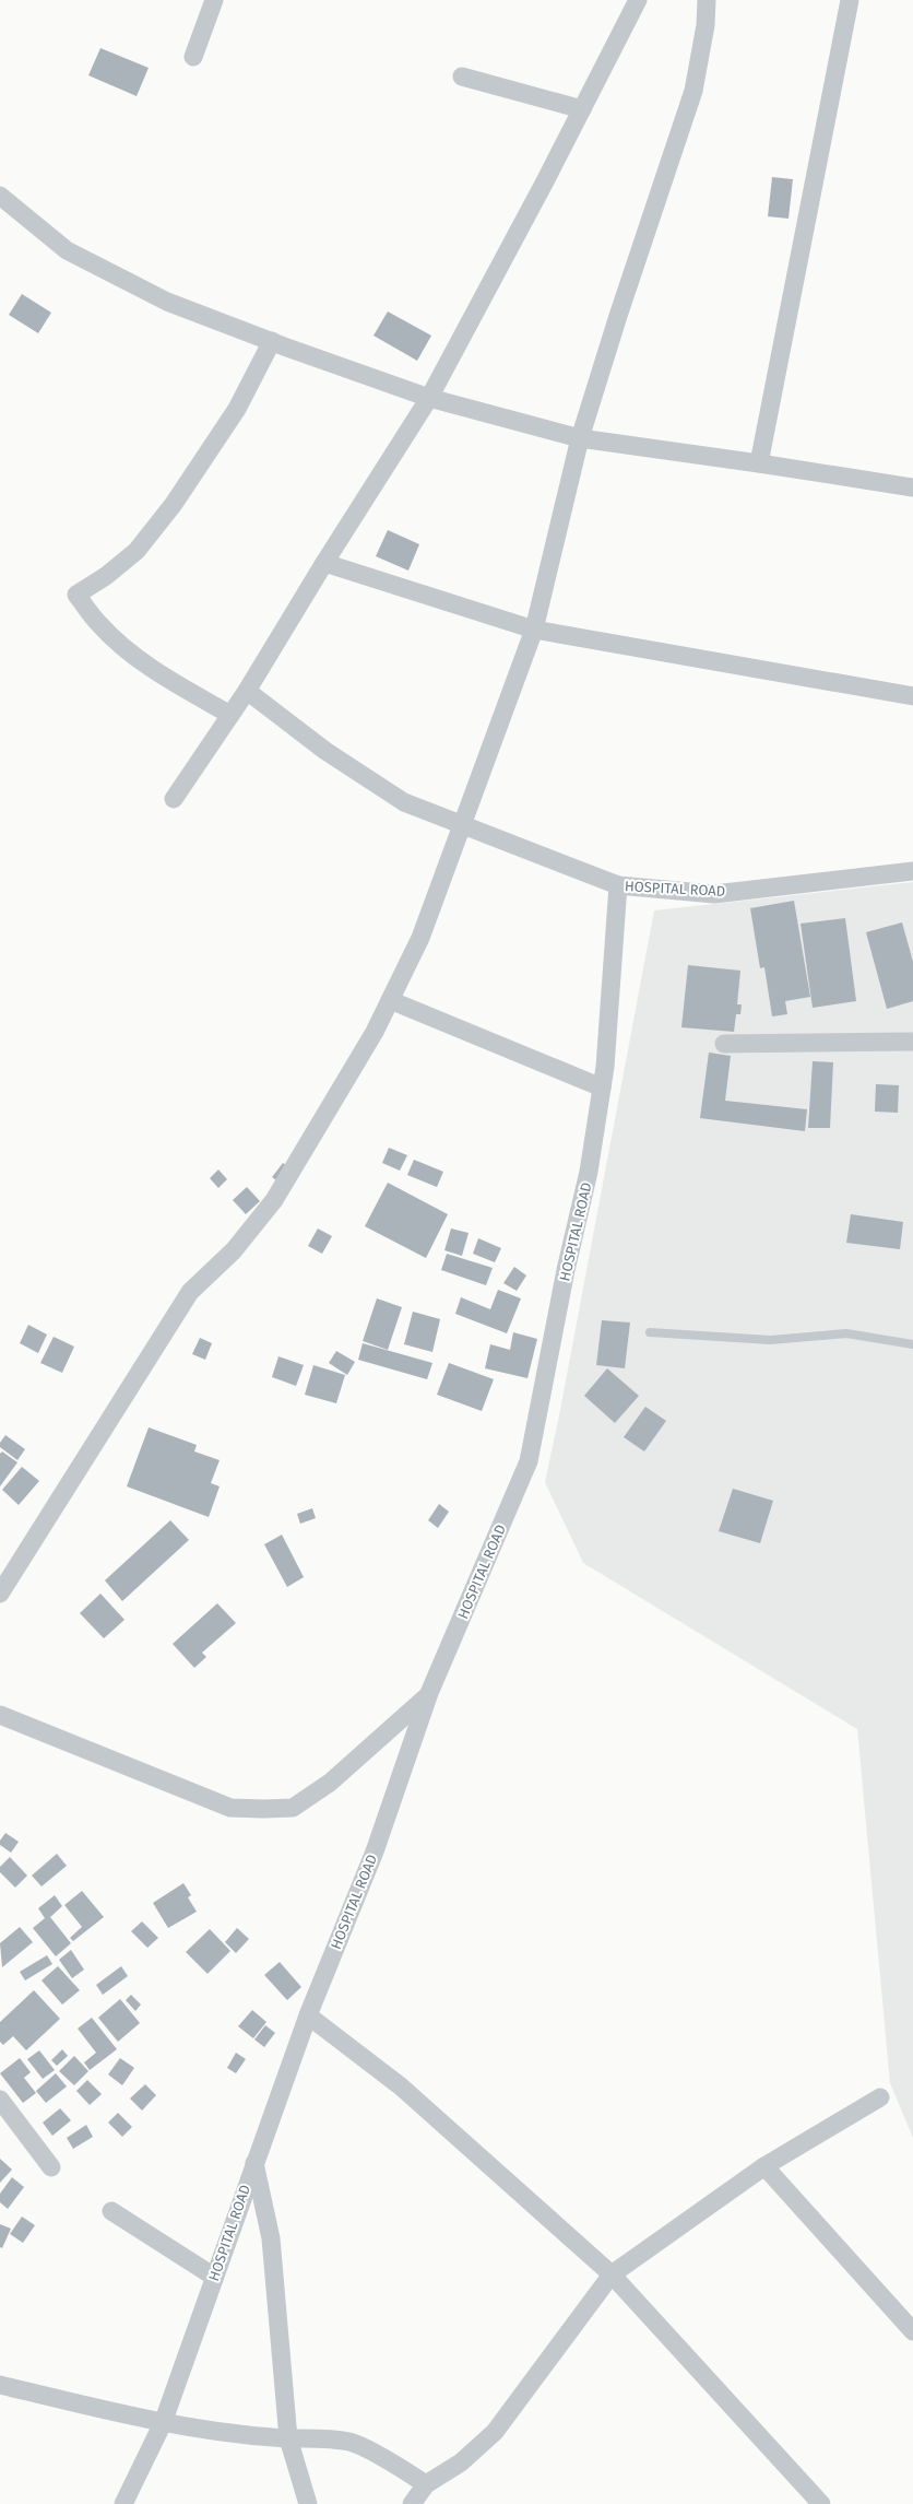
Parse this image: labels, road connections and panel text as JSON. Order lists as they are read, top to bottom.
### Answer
{
  "streets": {
    "street": ["HOSPITAL ROAD"]
  }
}
